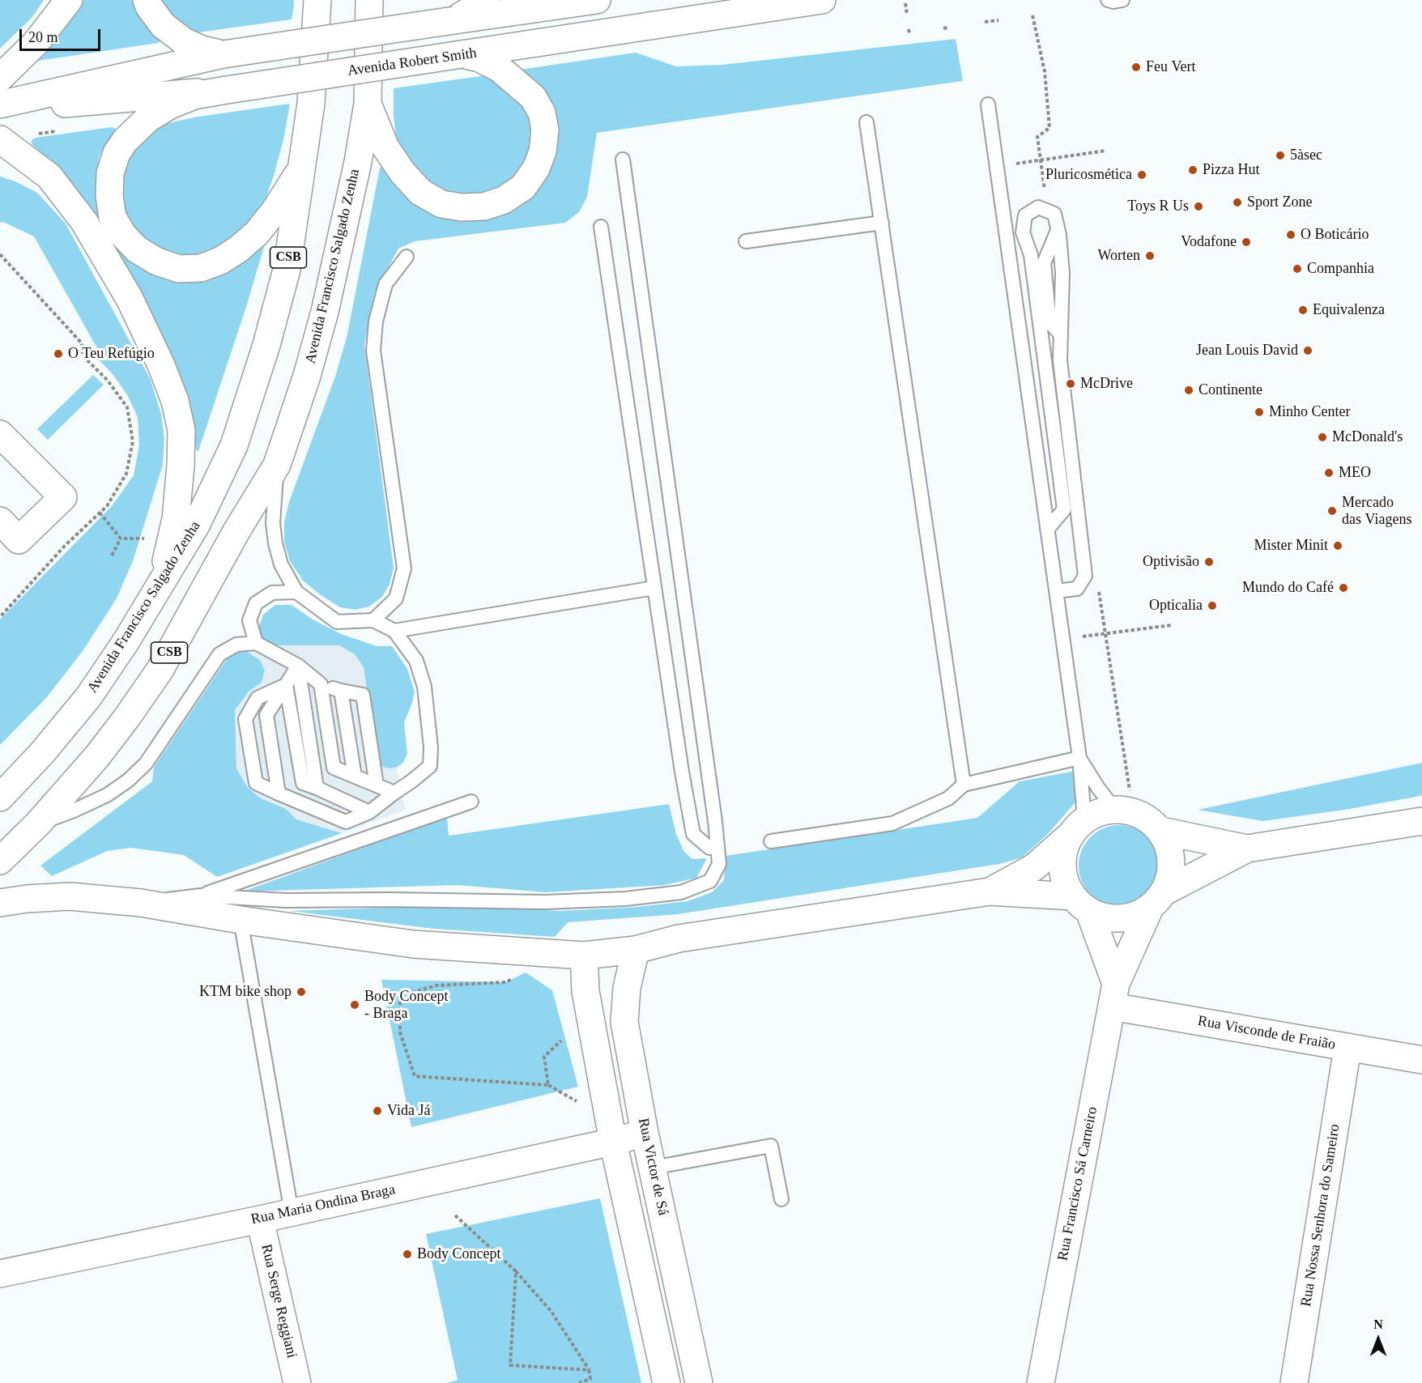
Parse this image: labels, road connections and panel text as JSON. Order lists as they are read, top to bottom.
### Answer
{
  "streets": {
    "main road": [
      "Avenida Robert Smith",
      "CSB",
      "Avenida Francisco Salgado Zenha",
      "Rua Visconde de Fraião",
      "Rua Victor de Sá",
      "Rua Francisco Sá Carneiro",
      "Rua Maria Ondina Braga",
      "Rua Nossa Senhora do Sameiro",
      "Rua Serge Reggiani"
    ]
  },
  "crossings": [
    ["CSB", "Avenida Francisco Salgado Zenha"],
    ["Rua Visconde de Fraião", "Rua Francisco Sá Carneiro"],
    ["Rua Visconde de Fraião", "Rua Nossa Senhora do Sameiro"],
    ["Rua Victor de Sá", "Rua Maria Ondina Braga"],
    ["Rua Maria Ondina Braga", "Rua Serge Reggiani"]
  ],
  "places": [
    "Feu Vert",
    "5àsec",
    "Pizza Hut",
    "Pluricosmética",
    "Sport Zone",
    "Toys R Us",
    "O Boticário",
    "Vodafone",
    "Worten",
    "Companhia",
    "Equivalenza",
    "Jean Louis David",
    "O Teu Refúgio",
    "McDrive",
    "Continente",
    "Minho Center",
    "McDonald's",
    "MEO",
    "Mercado das Viagens",
    "Mister Minit",
    "Optivisão",
    "Mundo do Café",
    "Opticalia",
    "KTM bike shop",
    "Body Concept - Braga",
    "Vida Já",
    "Body Concept"
  ],
  "scale_bar": "20 m",
  "north": "top"
}
